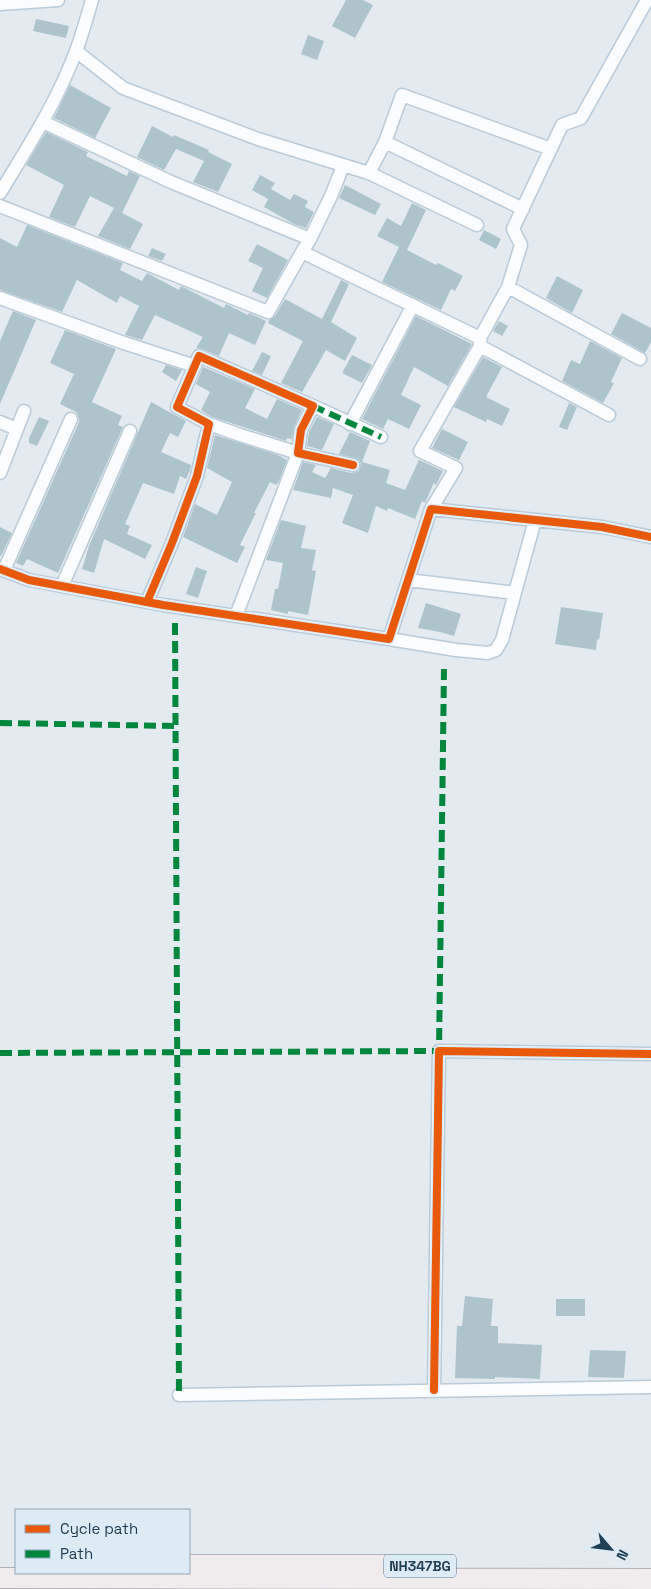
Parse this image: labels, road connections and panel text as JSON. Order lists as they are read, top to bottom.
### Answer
{
  "streets": {
    "main road": ["NH347BG"]
  },
  "legend": ["Cycle path", "Path"],
  "north": "bottom right"
}
